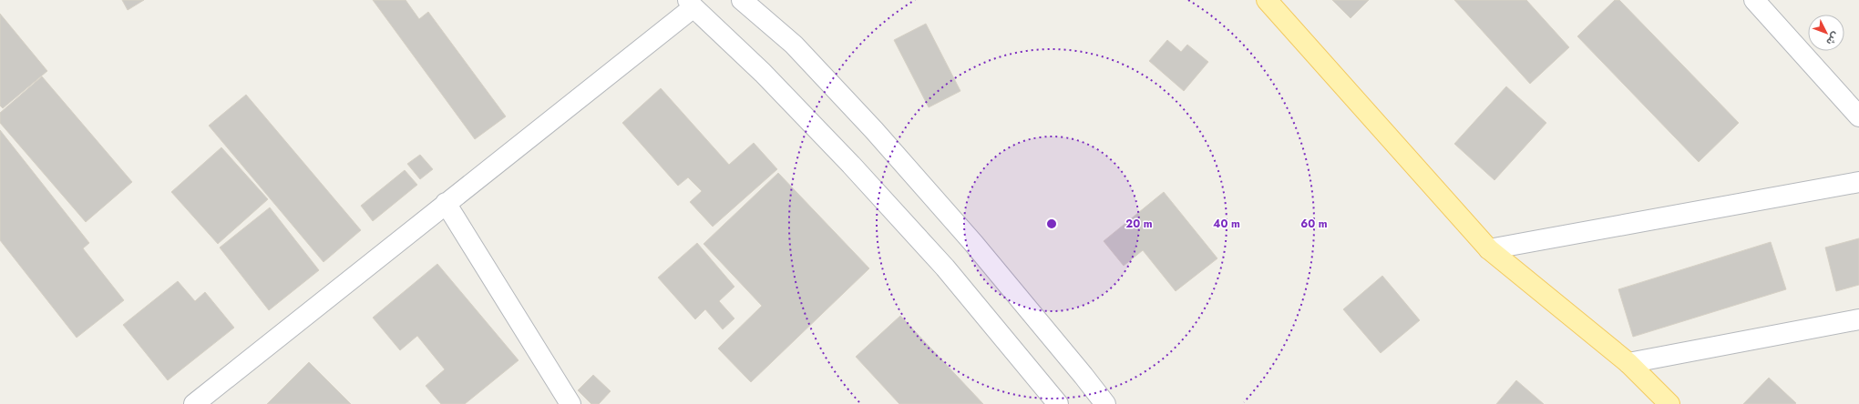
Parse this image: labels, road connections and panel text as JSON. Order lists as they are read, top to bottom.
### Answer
{
  "north": "bottom right",
  "rings": ["20 m", "40 m", "60 m"]
}
